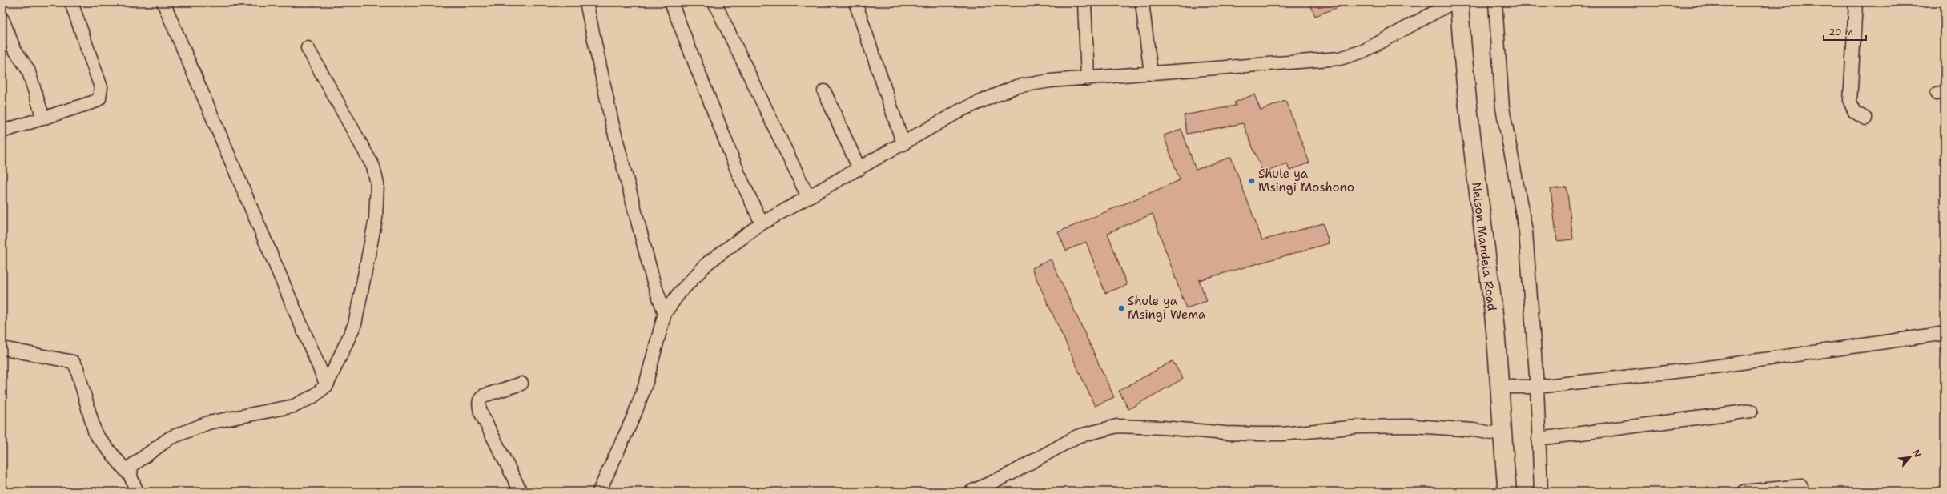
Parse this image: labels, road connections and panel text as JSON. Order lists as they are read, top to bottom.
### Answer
{
  "streets": {
    "main road": ["Nelson Mandela Road"]
  },
  "places": ["Shule ya Msingi Moshono", "Shule ya Msingi Wema"],
  "scale_bar": "20 m",
  "north": "top right"
}
